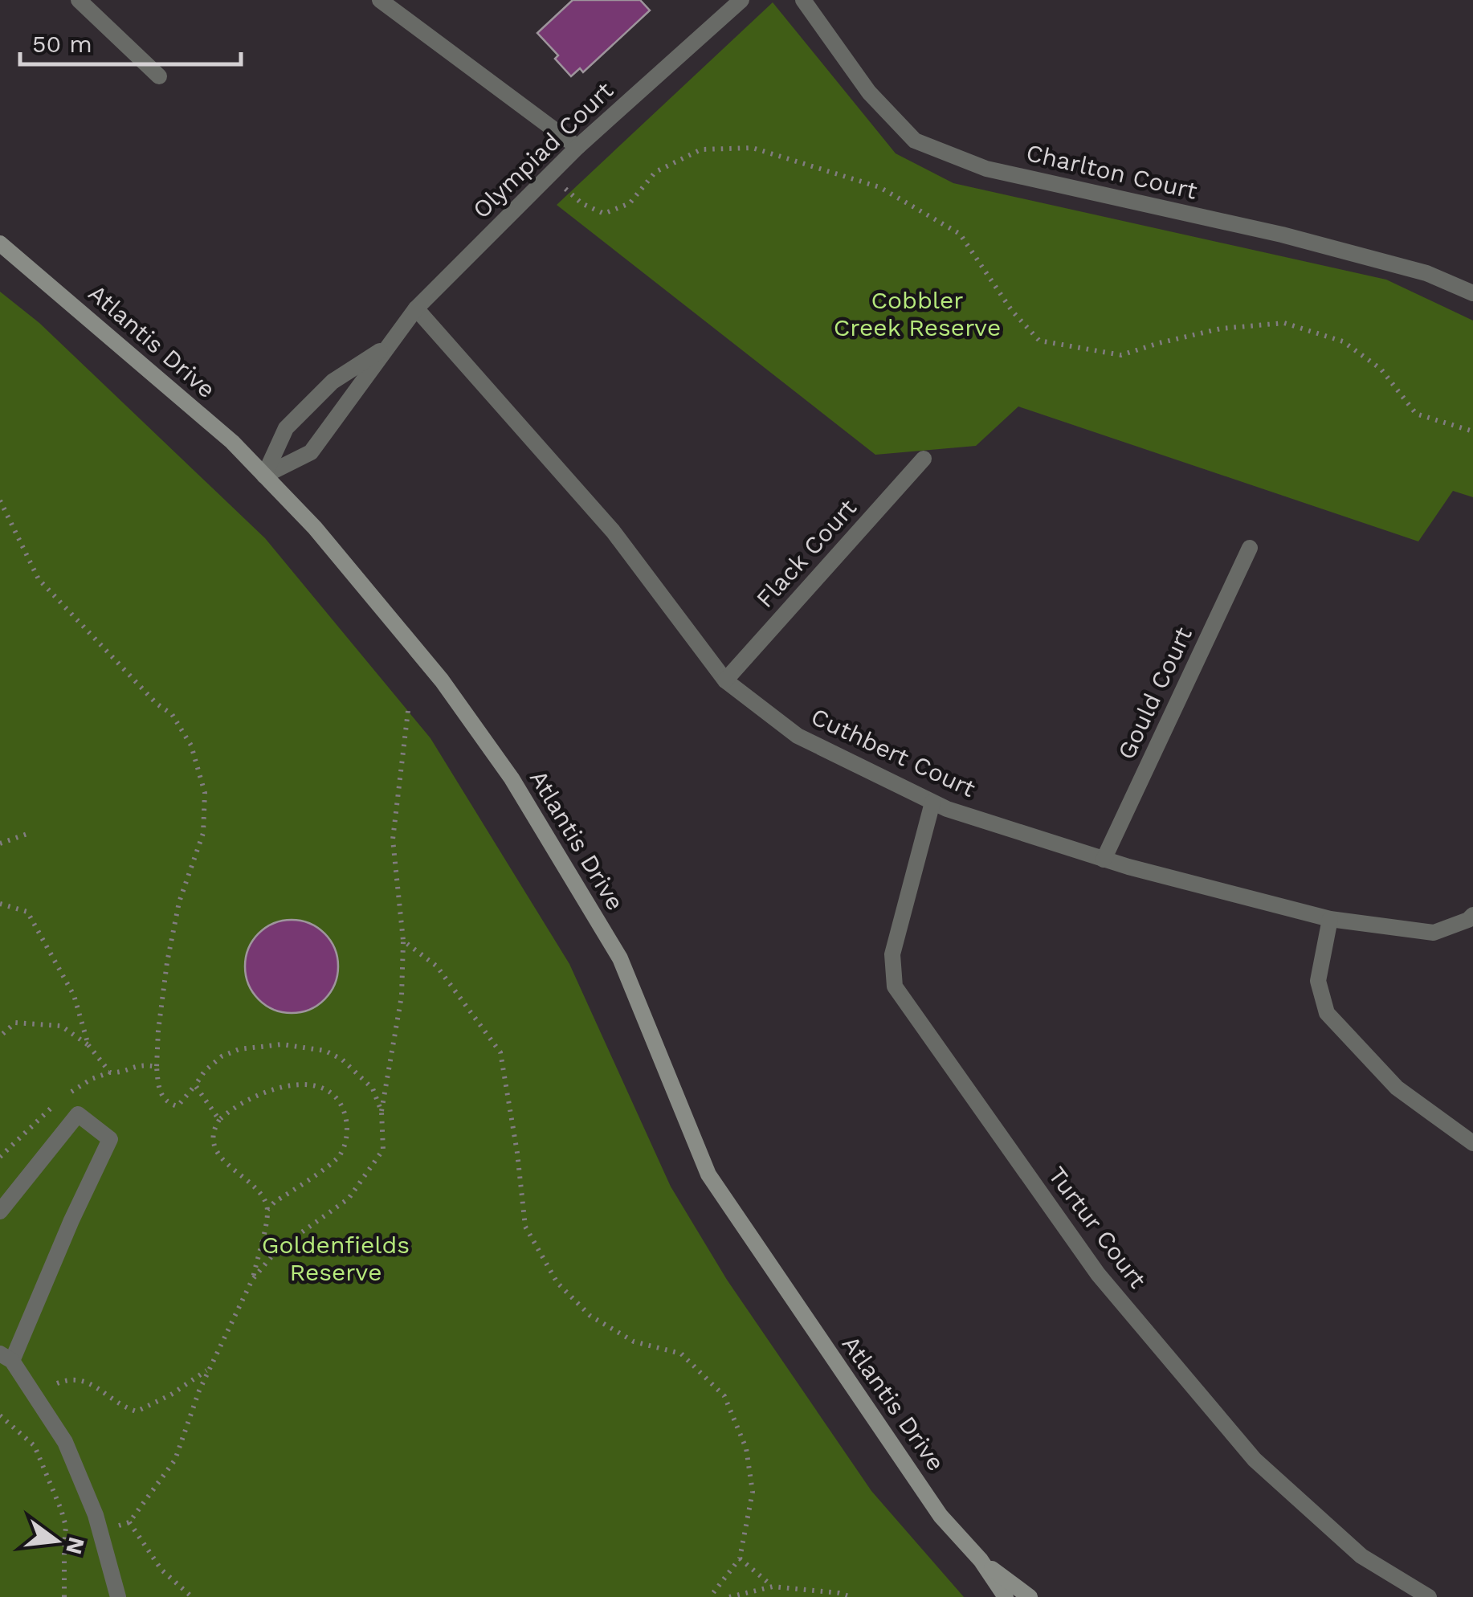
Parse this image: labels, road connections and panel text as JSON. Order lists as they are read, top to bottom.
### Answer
{
  "streets": {
    "street": [
      "Olympiad Court",
      "Charlton Court",
      "Atlantis Drive",
      "Flack Court",
      "Gould Court",
      "Cuthbert Court",
      "Turtur Court"
    ]
  },
  "crossings": [
    ["Olympiad Court", "Atlantis Drive"],
    ["Olympiad Court", "Cuthbert Court"],
    ["Flack Court", "Cuthbert Court"],
    ["Gould Court", "Cuthbert Court"],
    ["Cuthbert Court", "Turtur Court"]
  ],
  "parks": ["Cobbler Creek Reserve", "Goldenfields Reserve"],
  "scale_bar": "50 m",
  "north": "right"
}
